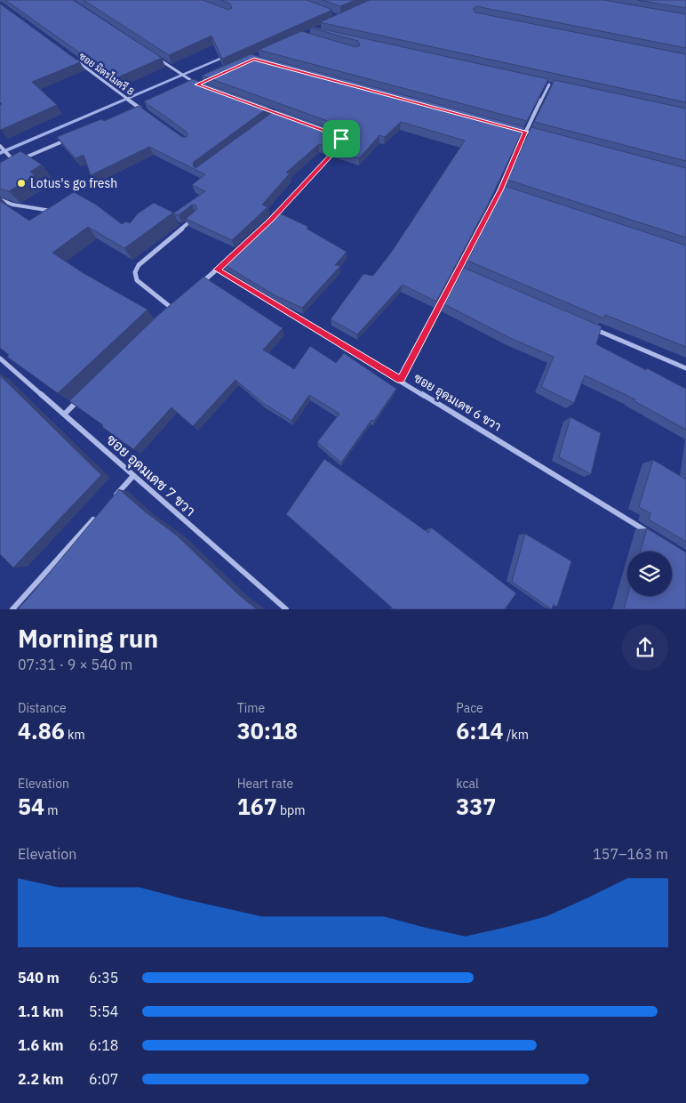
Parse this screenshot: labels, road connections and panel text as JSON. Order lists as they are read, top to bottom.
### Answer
{
  "streets": {
    "street": ["ซอย มิตรไมตรี 8", "ซอย อุดมเดช 6 ขวา", "ซอย อุดมเดช 7 ขวา"]
  },
  "places": ["Lotus's go fresh"],
  "page": {
    "heading": ["Morning run", "07:31 · 9 × 540 m"],
    "stats": [
      ["Distance", "4.86 km"],
      ["Time", "30:18"],
      ["Pace", "6:14 /km"],
      ["Elevation", "54 m"],
      ["Heart rate", "167 bpm"],
      ["kcal", "337"]
    ],
    "chart": ["Elevation", "157–163 m"],
    "list": [
      {
        "name": "540 m",
        "note": "6:35"
      },
      {
        "name": "1.1 km",
        "note": "5:54"
      },
      {
        "name": "1.6 km",
        "note": "6:18"
      },
      {
        "name": "2.2 km",
        "note": "6:07"
      }
    ]
  }
}
